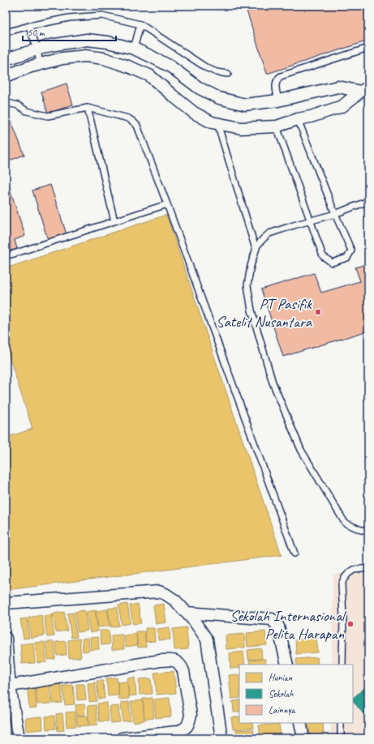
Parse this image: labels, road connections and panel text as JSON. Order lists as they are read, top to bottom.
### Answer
{
  "places": ["PT Pasifik Satelit Nusantara", "Sekolah Internasional Pelita Harapan"],
  "legend": ["Hunian", "Sekolah", "Lainnya"],
  "scale_bar": "50 m"
}
